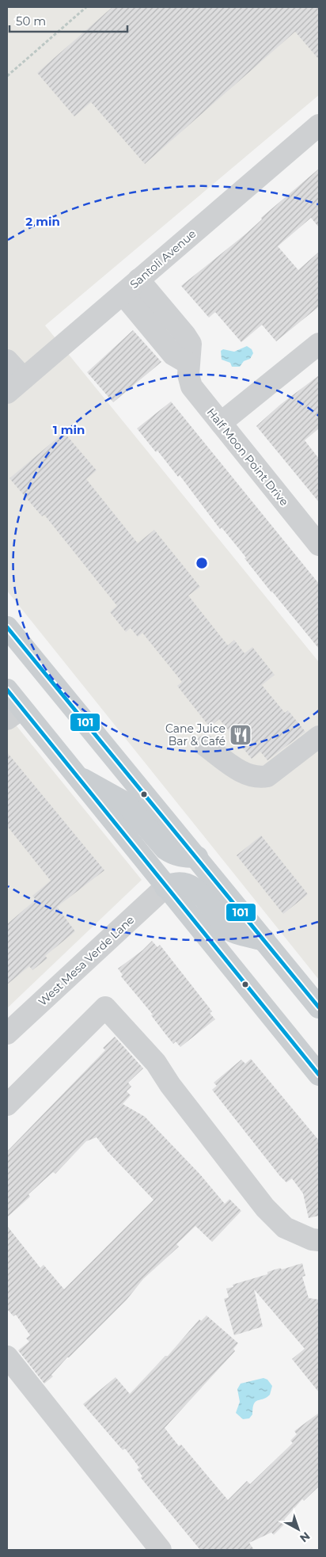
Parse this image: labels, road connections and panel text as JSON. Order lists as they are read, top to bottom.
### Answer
{
  "streets": {
    "street": ["Santoli Avenue", "Half Moon Point Drive", "West Mesa Verde Lane"]
  },
  "crossings": [
    ["Santoli Avenue", "Half Moon Point Drive"]
  ],
  "places": {
    "restaurant": ["Cane Juice Bar & Café"]
  },
  "lines": ["transit line 101"],
  "scale_bar": "50 m",
  "north": "bottom right",
  "rings": ["2 min", "1 min"]
}
